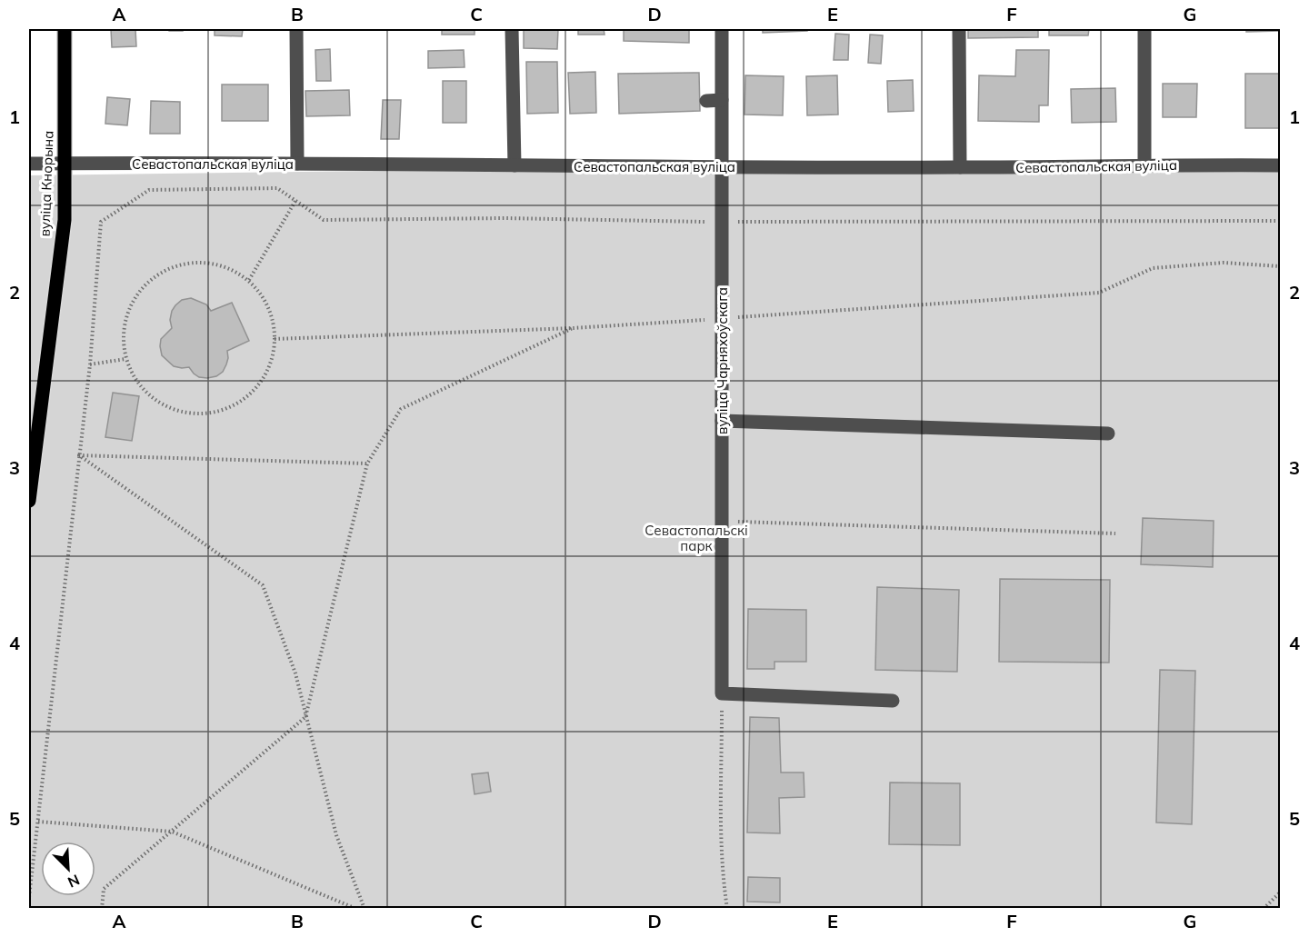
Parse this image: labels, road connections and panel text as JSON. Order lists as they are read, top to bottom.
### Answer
{
  "streets": {
    "main road": ["вуліца Кнорына"],
    "street": ["Севастопальская вуліца", "вуліца Чарняхоўскага"]
  },
  "crossings": [
    ["Севастопальская вуліца", "вуліца Кнорына"],
    ["Севастопальская вуліца", "вуліца Чарняхоўскага"]
  ],
  "parks": ["Севастопальскі парк"],
  "north": "bottom right",
  "grid": {
    "columns": [
      "A",
      "B",
      "C",
      "D",
      "E",
      "F",
      "G"
    ],
    "rows": [
      "1",
      "2",
      "3",
      "4",
      "5"
    ]
  }
}
